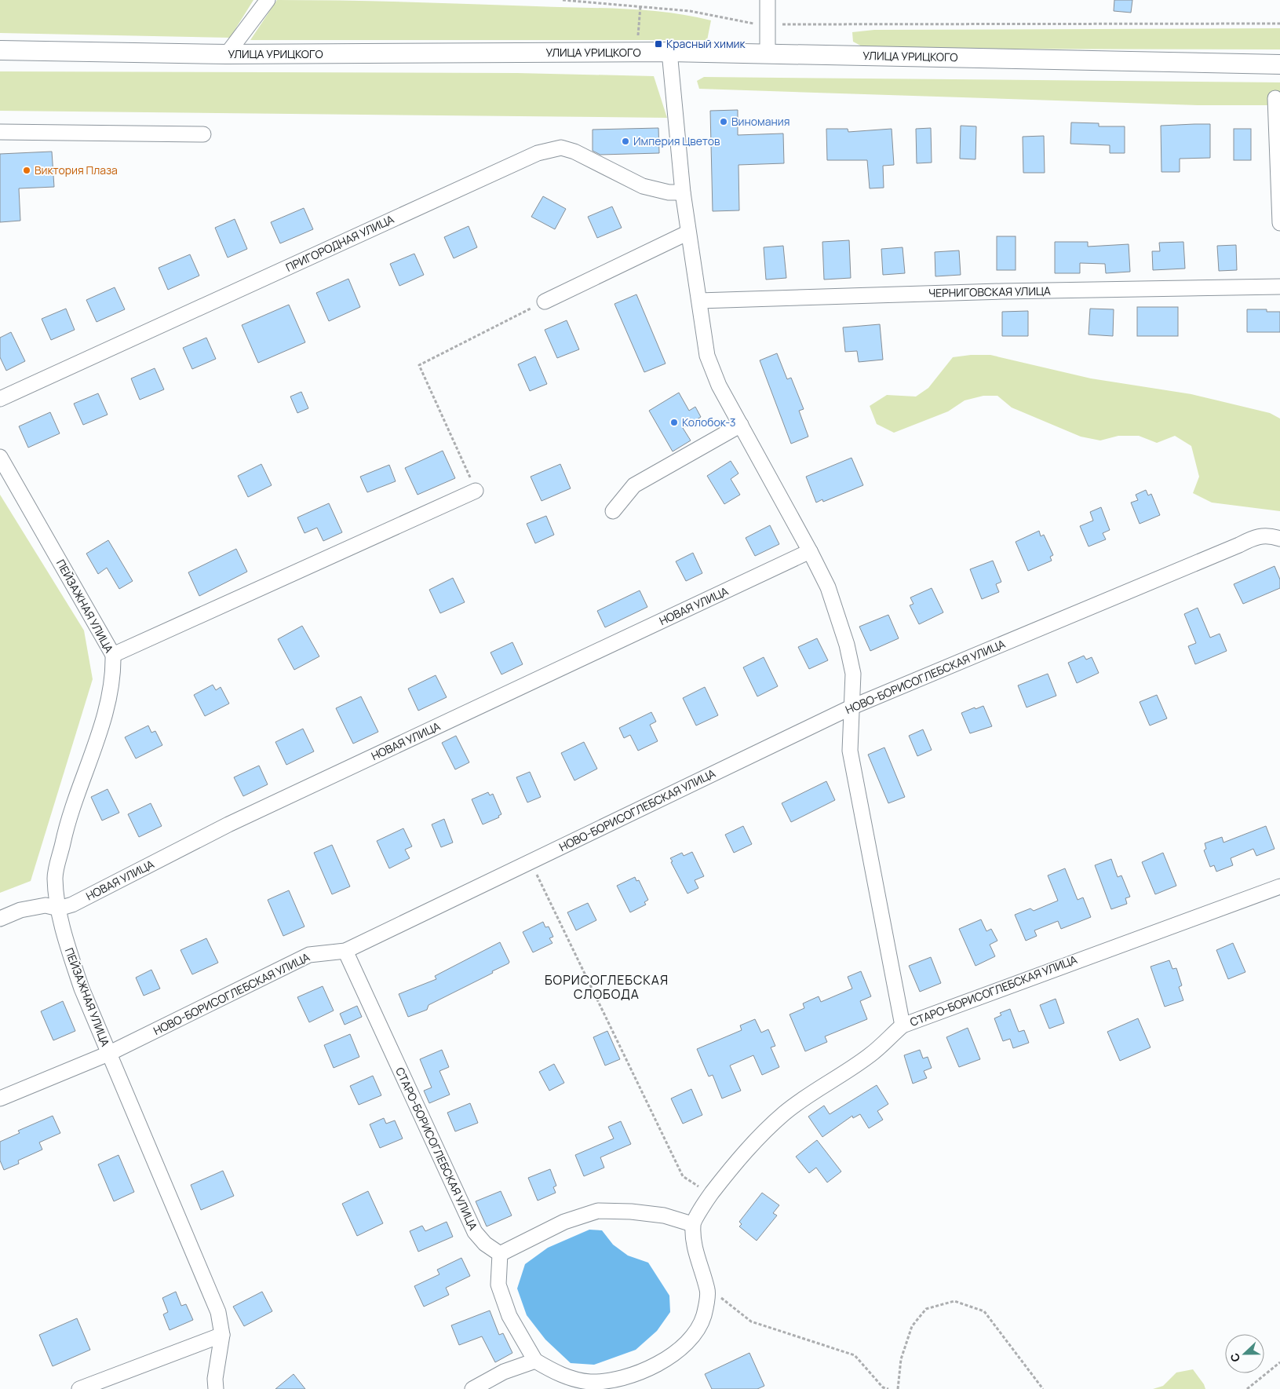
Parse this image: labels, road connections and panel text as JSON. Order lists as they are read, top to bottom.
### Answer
{
  "streets": {
    "main road": ["УЛИЦА УРИЦКОГО"],
    "street": [
      "ПРИГОРОДНАЯ УЛИЦА",
      "ЧЕРНИГОВСКАЯ УЛИЦА",
      "ПЕЙЗАЖНАЯ УЛИЦА",
      "НОВАЯ УЛИЦА",
      "НОВО-БОРИСОГЛЕБСКАЯ УЛИЦА",
      "СТАРО-БОРИСОГЛЕБСКАЯ УЛИЦА"
    ]
  },
  "crossings": [
    ["ПЕЙЗАЖНАЯ УЛИЦА", "НОВАЯ УЛИЦА"],
    ["ПЕЙЗАЖНАЯ УЛИЦА", "НОВО-БОРИСОГЛЕБСКАЯ УЛИЦА"],
    ["НОВО-БОРИСОГЛЕБСКАЯ УЛИЦА", "СТАРО-БОРИСОГЛЕБСКАЯ УЛИЦА"]
  ],
  "districts": ["БОРИСОГЛЕБСКАЯ СЛОБОДА"],
  "places": {
    "transit": ["Красный химик"],
    "other": [
      "Виномания",
      "Империя Цветов",
      "Виктория Плаза",
      "Колобок-3"
    ]
  },
  "north": "left"
}
